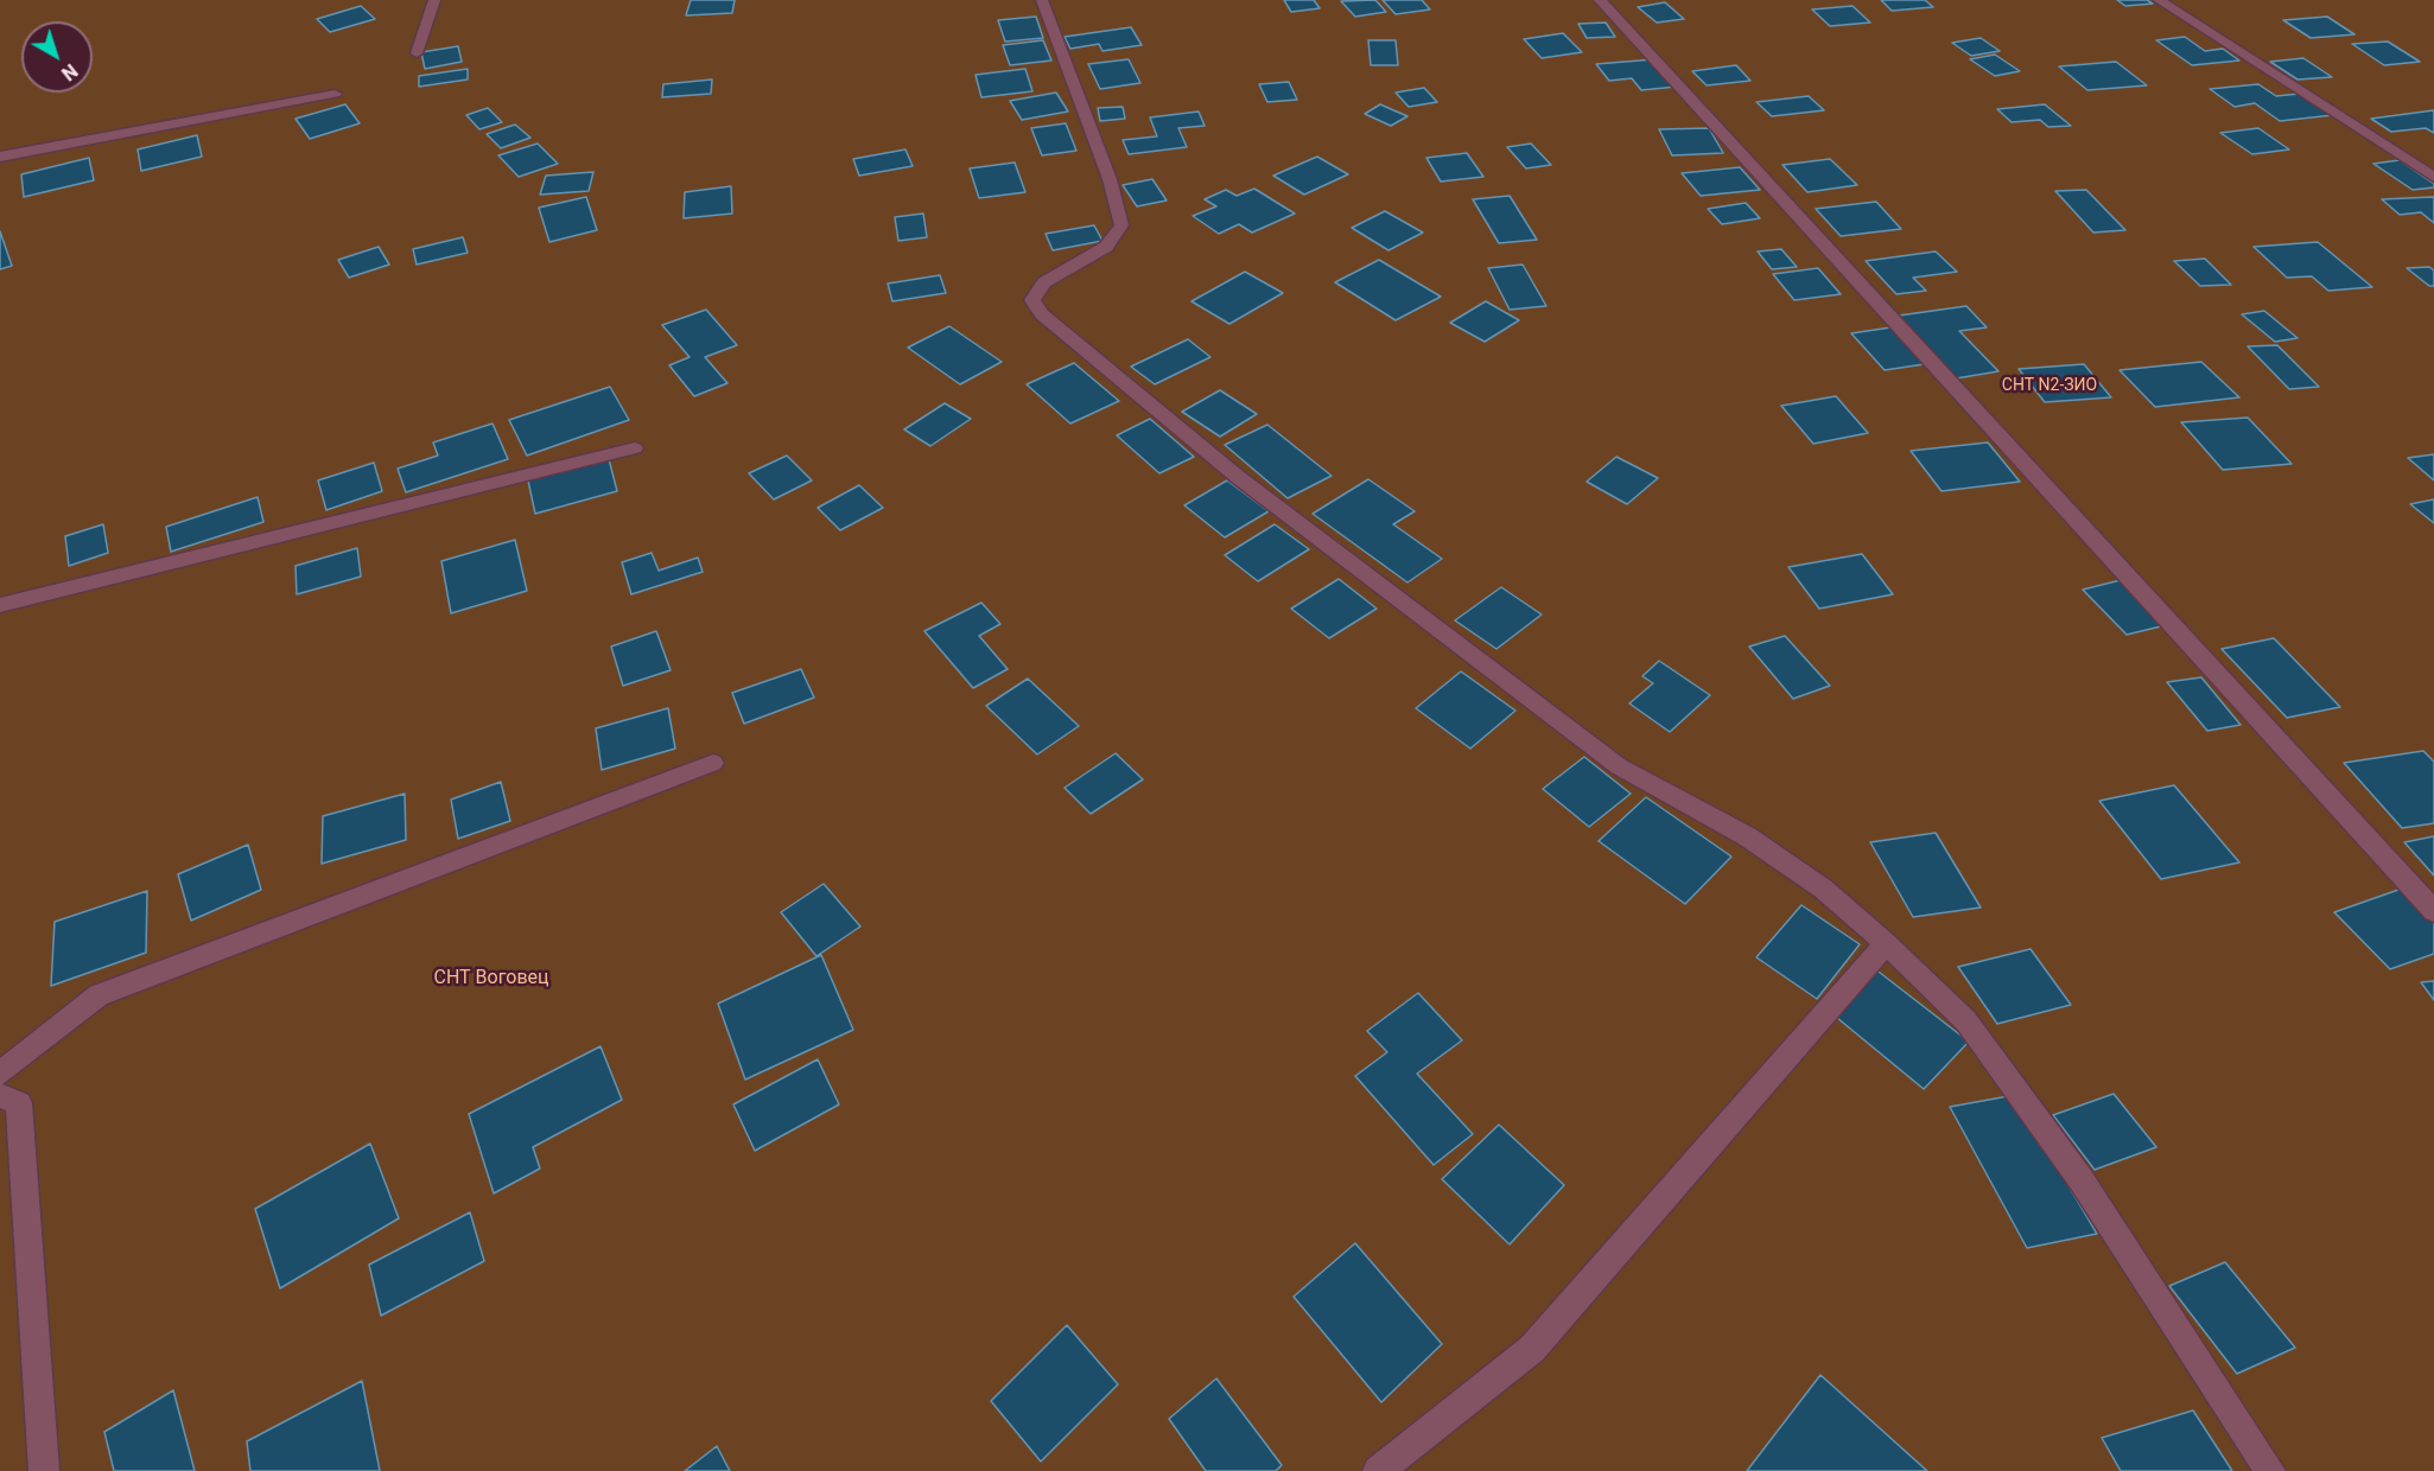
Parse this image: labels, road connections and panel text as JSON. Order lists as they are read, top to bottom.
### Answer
{
  "parks": ["СНТ N2-ЗИО", "СНТ Воговец"],
  "north": "bottom right"
}
